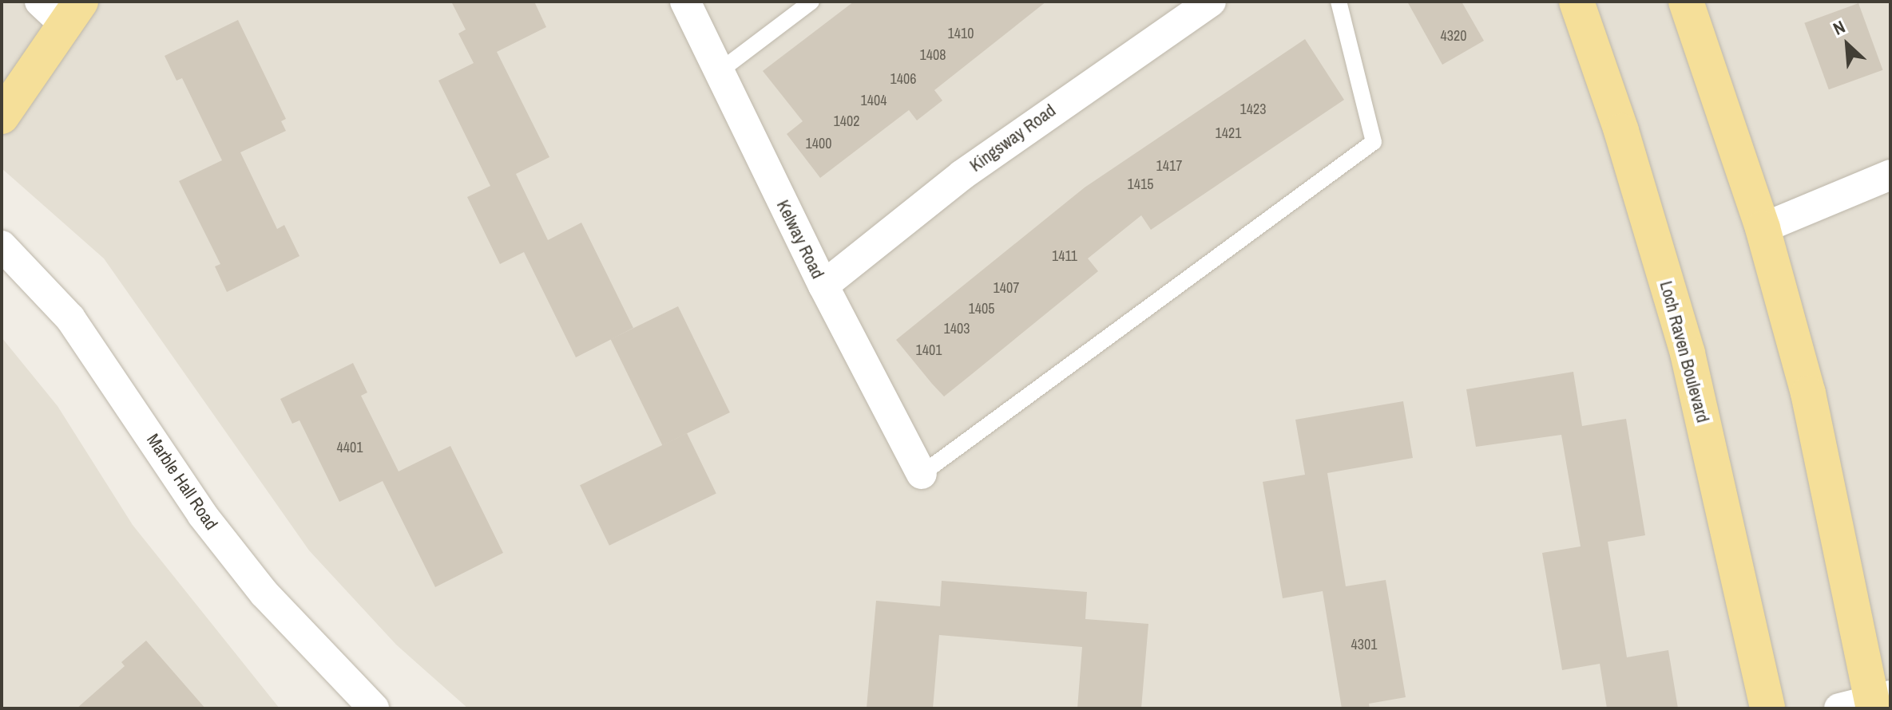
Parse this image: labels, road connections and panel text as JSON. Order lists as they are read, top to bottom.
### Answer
{
  "streets": {
    "main road": ["Loch Raven Boulevard"],
    "street": ["Kingsway Road", "Kelway Road", "Marble Hall Road"]
  },
  "crossings": [
    ["Kingsway Road", "Kelway Road"]
  ],
  "house_numbers": [
    "1410",
    "4320",
    "1408",
    "1406",
    "1404",
    "1423",
    "1402",
    "1421",
    "1400",
    "1417",
    "1415",
    "1411",
    "1407",
    "1405",
    "1403",
    "1401",
    "4401",
    "4301"
  ],
  "north": "top left"
}
